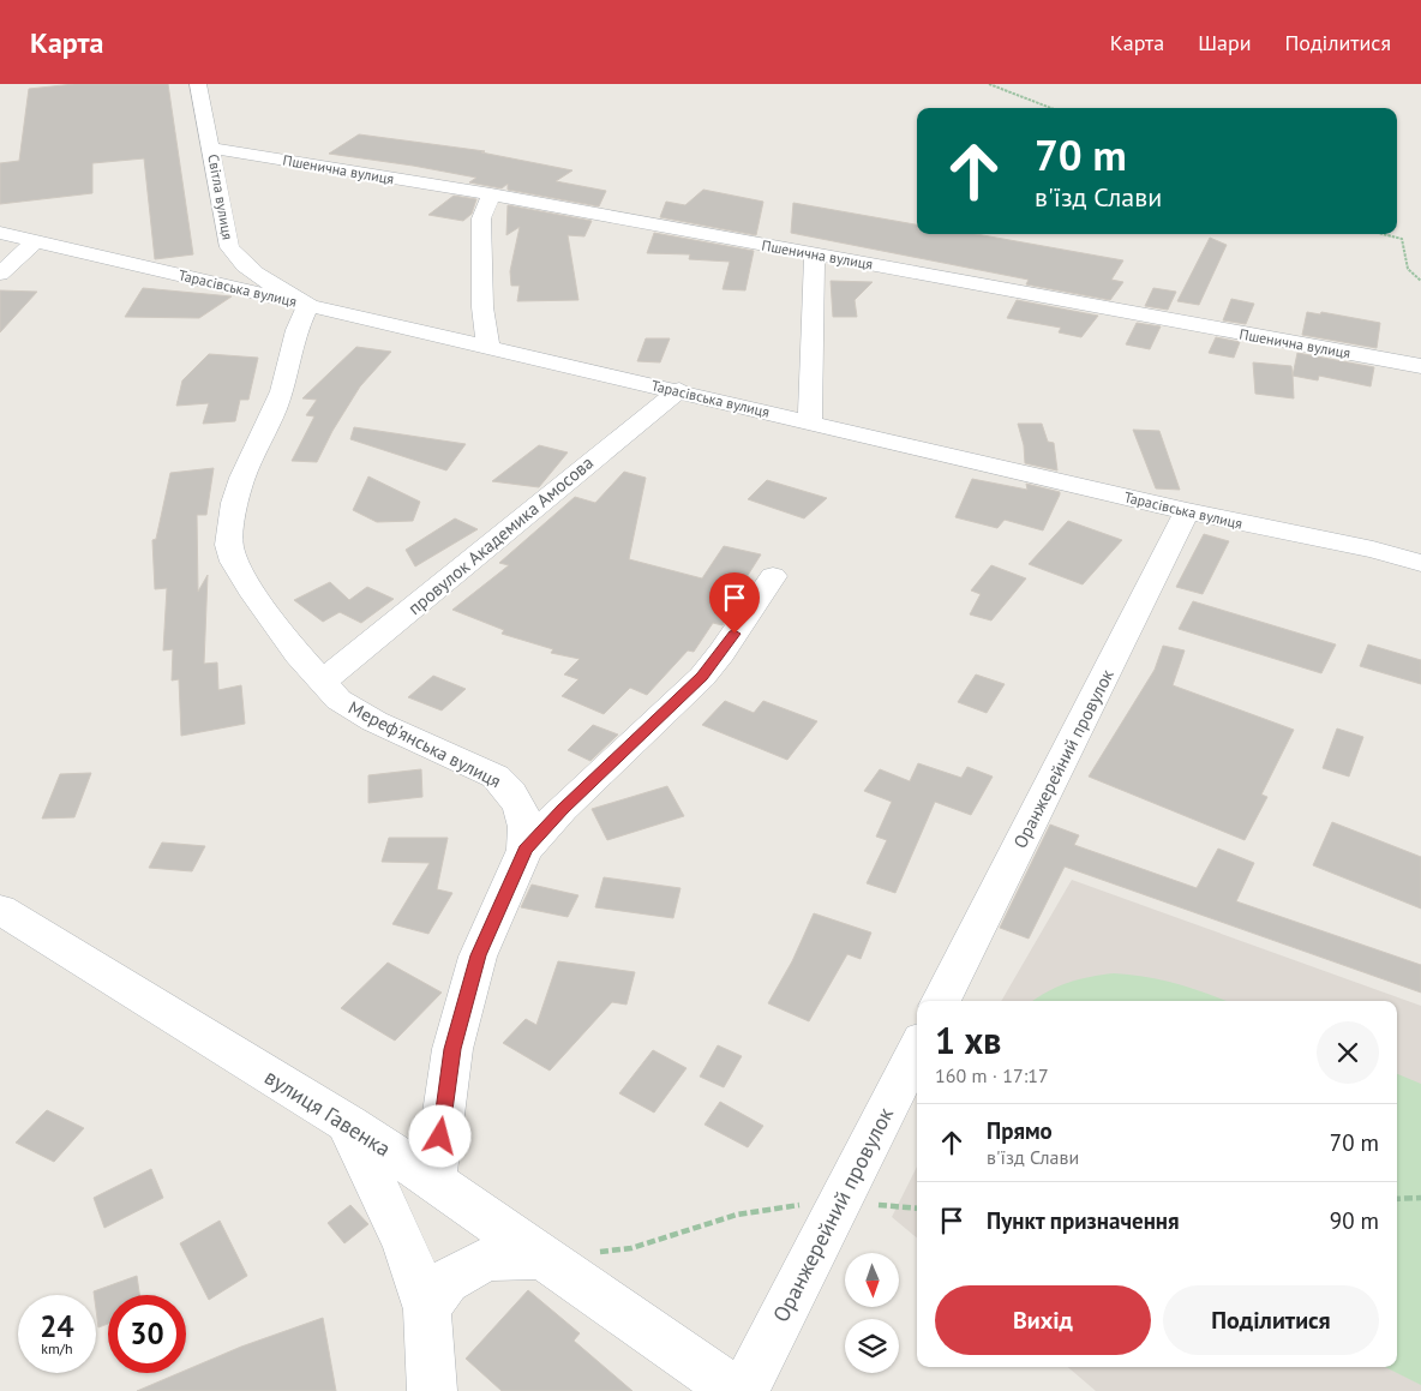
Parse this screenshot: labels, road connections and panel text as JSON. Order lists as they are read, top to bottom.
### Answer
{
  "streets": {
    "street": [
      "Пшенична вулиця",
      "Світла вулиця",
      "Тарасівська вулиця",
      "провулок Академика Амосова",
      "Мереф'янська вулиця",
      "Оранжерейний провулок",
      "вулиця Гавенка"
    ]
  },
  "crossings": [
    ["Пшенична вулиця", "Світла вулиця"],
    ["Світла вулиця", "Тарасівська вулиця"],
    ["Світла вулиця", "Мереф'янська вулиця"],
    ["Тарасівська вулиця", "провулок Академика Амосова"],
    ["Тарасівська вулиця", "Мереф'янська вулиця"],
    ["Тарасівська вулиця", "Оранжерейний провулок"],
    ["провулок Академика Амосова", "Мереф'янська вулиця"],
    ["Мереф'янська вулиця", "вулиця Гавенка"]
  ],
  "north": "bottom",
  "page": {
    "header": "Карта",
    "nav": ["Карта", "Шари", "Поділитися"],
    "turn": ["70 m", "в'їзд Слави"],
    "heading": ["1 хв", "160 m · 17:17"],
    "list": [
      {
        "name": "Прямо",
        "note": "в'їзд Слави",
        "value": "70 m"
      },
      {
        "name": "Пункт призначення",
        "value": "90 m"
      }
    ],
    "buttons": ["Вихід", "Поділитися"],
    "speed": "24 km/h",
    "limit": "30"
  }
}
